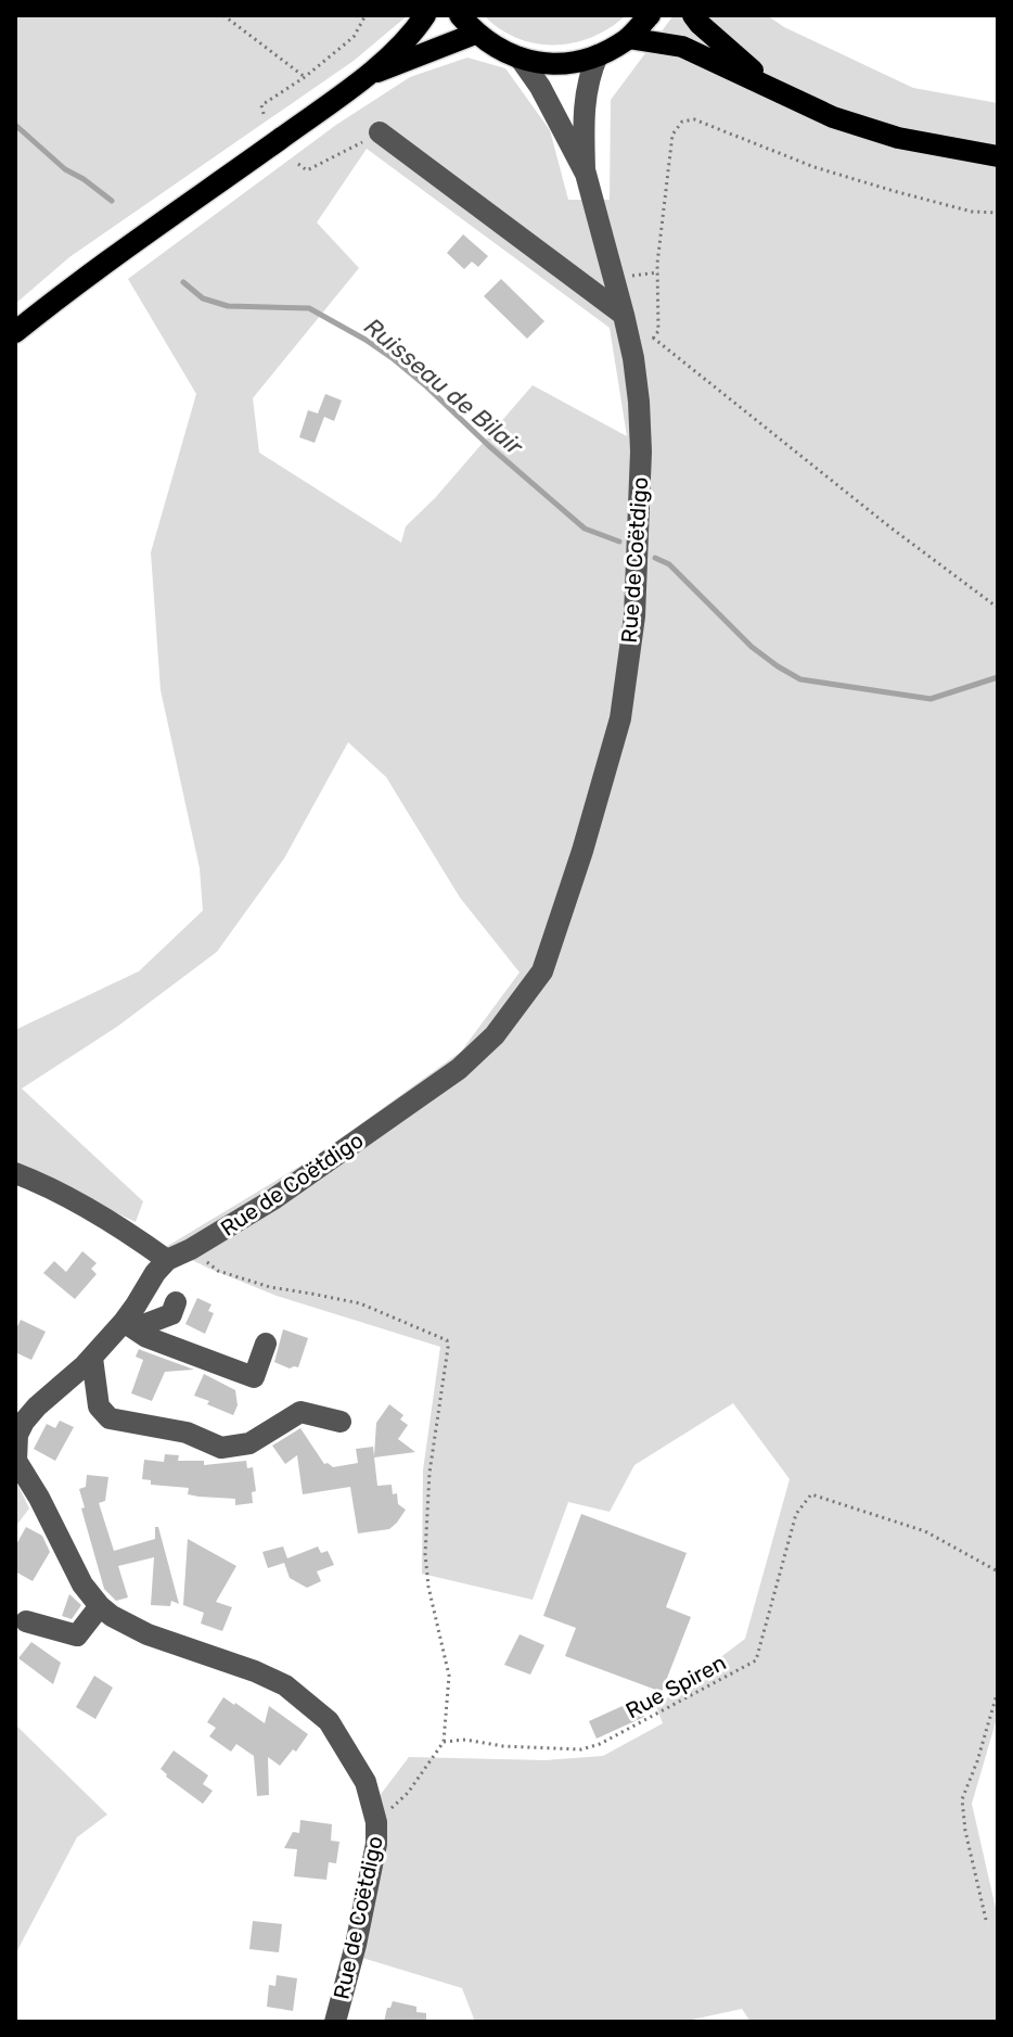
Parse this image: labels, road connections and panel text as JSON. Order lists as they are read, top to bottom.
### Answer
{
  "streets": {
    "street": ["Rue de Coëtdigo"],
    "path": ["Rue Spiren"]
  },
  "water": ["Ruisseau de Bilair"]
}
